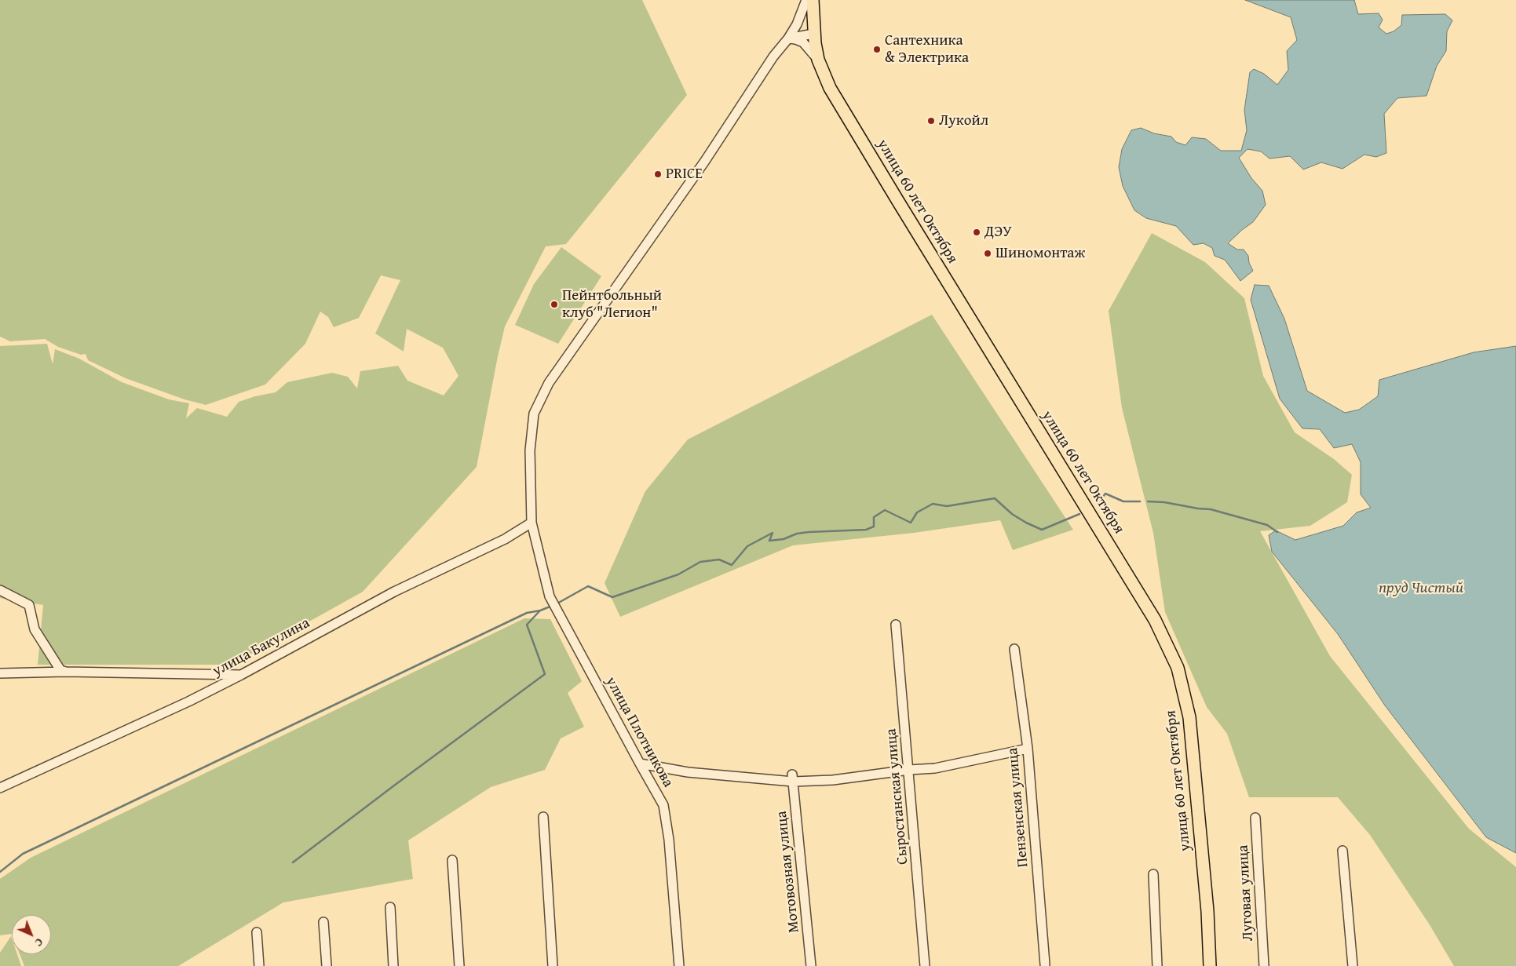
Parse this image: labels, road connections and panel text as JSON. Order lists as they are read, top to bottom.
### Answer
{
  "streets": {
    "main road": ["улица 60 лет Октября"],
    "street": [
      "улица Бакулина",
      "улица Плотникова",
      "Сыростанская улица",
      "Пензенская улица",
      "Мотовозная улица",
      "Луговая улица"
    ]
  },
  "crossings": [
    ["улица Бакулина", "улица Плотникова"]
  ],
  "water": ["пруд Чистый"],
  "places": [
    "Сантехника & Электрика",
    "Лукойл",
    "PRICE",
    "ДЭУ",
    "Шиномонтаж",
    "Пейнтбольный клуб \"Легион\""
  ],
  "north": "bottom right"
}
